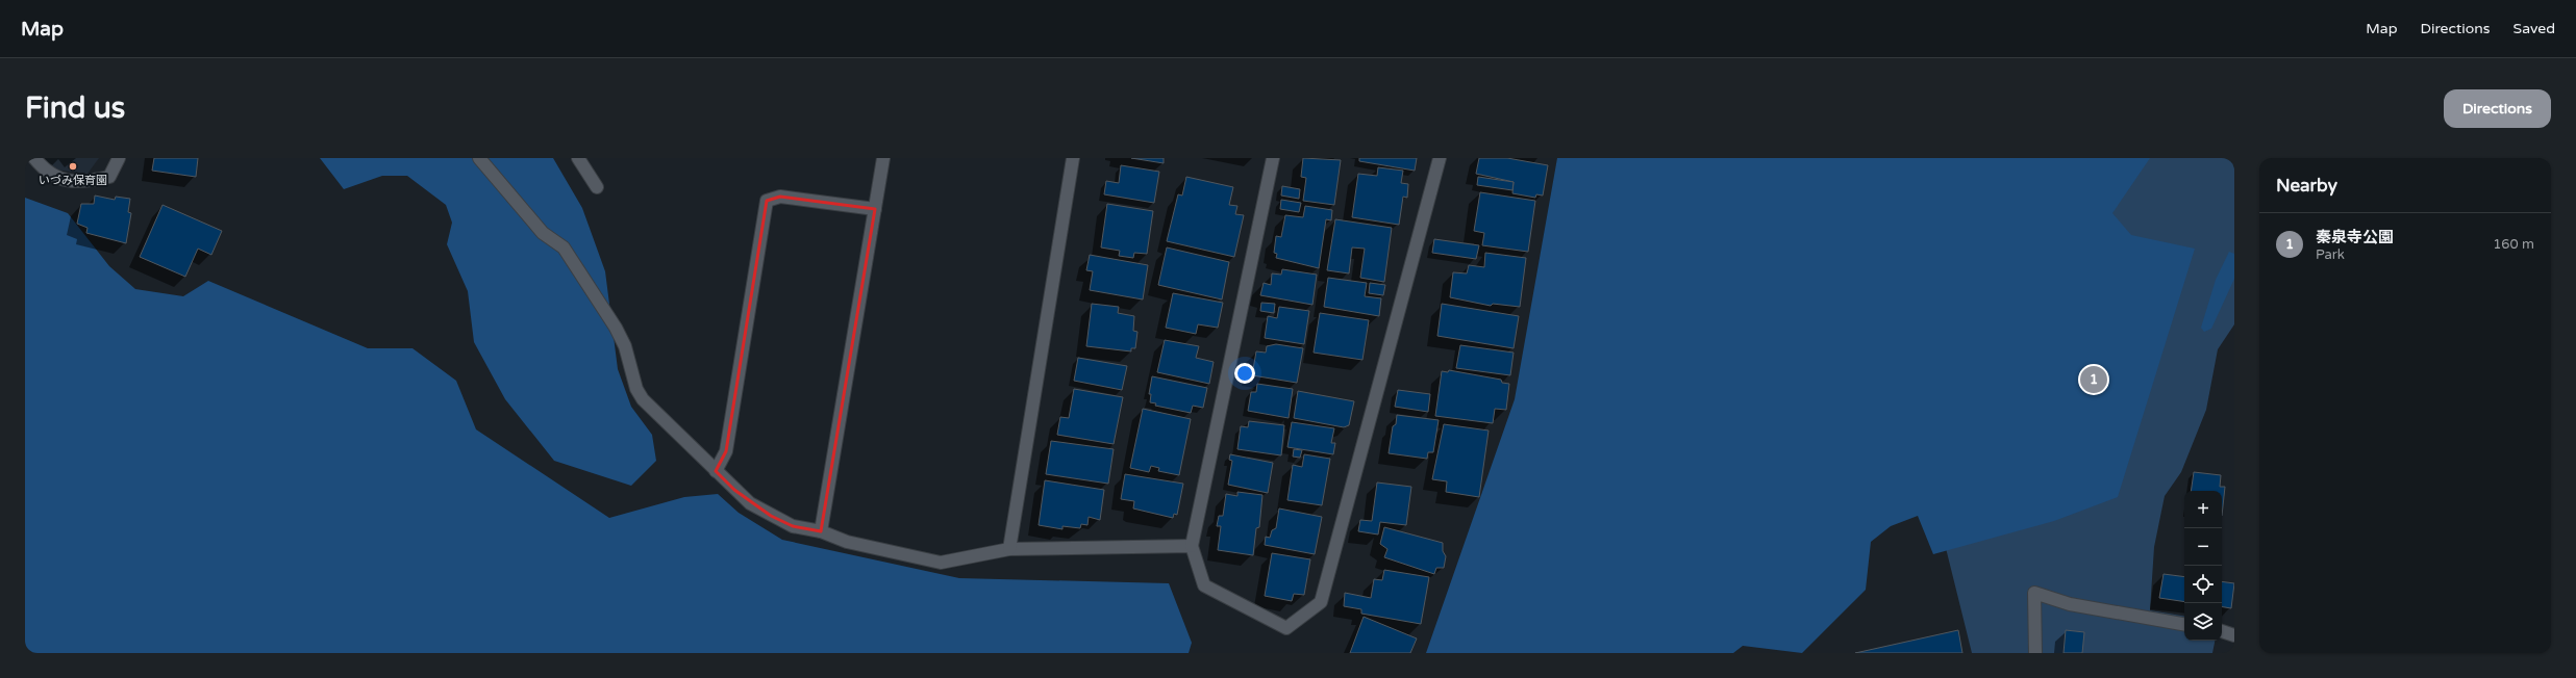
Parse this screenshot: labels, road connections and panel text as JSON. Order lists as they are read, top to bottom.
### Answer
{
  "places": ["いづみ保育園"],
  "page": {
    "header": "Map",
    "nav": ["Map", "Directions", "Saved"],
    "buttons": "Directions",
    "title": "Find us",
    "heading": "Nearby",
    "list": [
      {
        "mark": "1",
        "name": "秦泉寺公園",
        "note": "Park",
        "value": "160 m"
      }
    ],
    "pins": "1",
    "map_buttons": ["+", "−"]
  }
}
